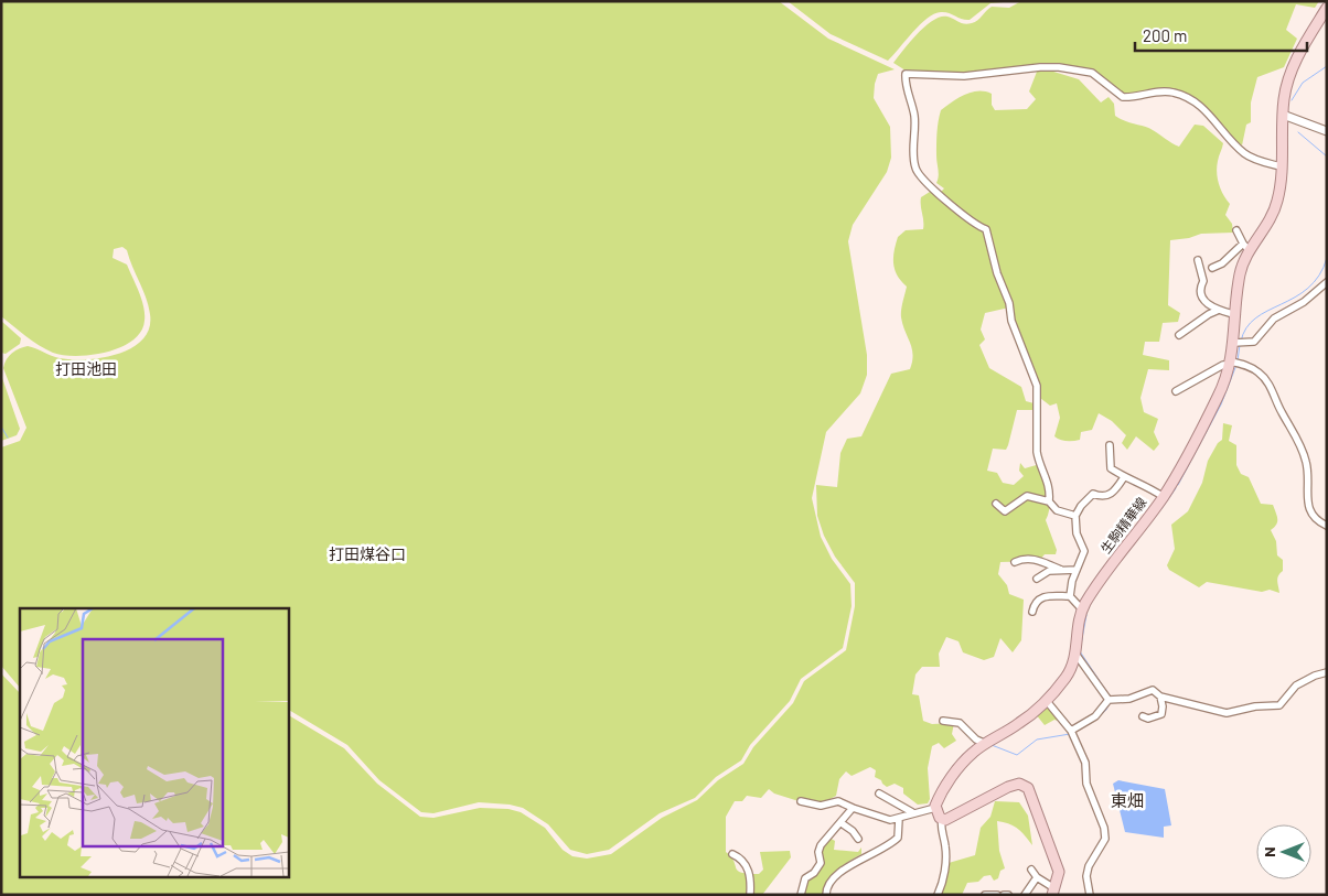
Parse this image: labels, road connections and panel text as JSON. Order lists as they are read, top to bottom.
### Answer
{
  "streets": {
    "main road": ["生駒精華線"]
  },
  "districts": ["打田池田", "打田煤谷口", "東畑"],
  "scale_bar": "200 m",
  "north": "left"
}
